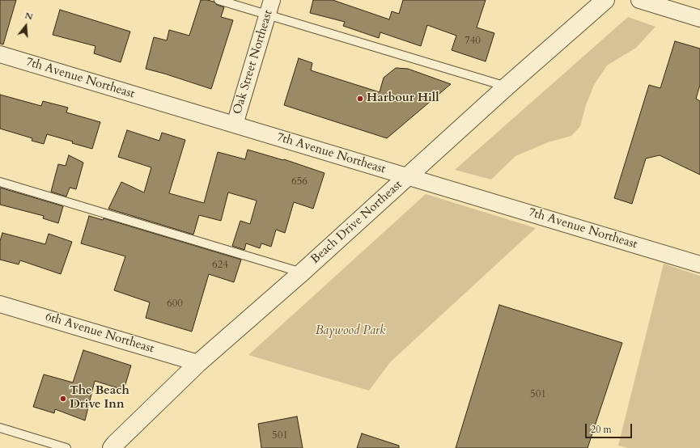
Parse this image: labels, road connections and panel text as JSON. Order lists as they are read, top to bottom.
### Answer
{
  "streets": {
    "street": [
      "Oak Street Northeast",
      "7th Avenue Northeast",
      "Beach Drive Northeast",
      "6th Avenue Northeast"
    ]
  },
  "crossings": [
    ["Oak Street Northeast", "7th Avenue Northeast"],
    ["7th Avenue Northeast", "Beach Drive Northeast"],
    ["Beach Drive Northeast", "6th Avenue Northeast"]
  ],
  "parks": ["Baywood Park"],
  "places": ["Harbour Hill", "The Beach Drive Inn"],
  "house_numbers": [
    "740",
    "656",
    "624",
    "600",
    "501",
    "501"
  ],
  "scale_bar": "20 m",
  "north": "top"
}
